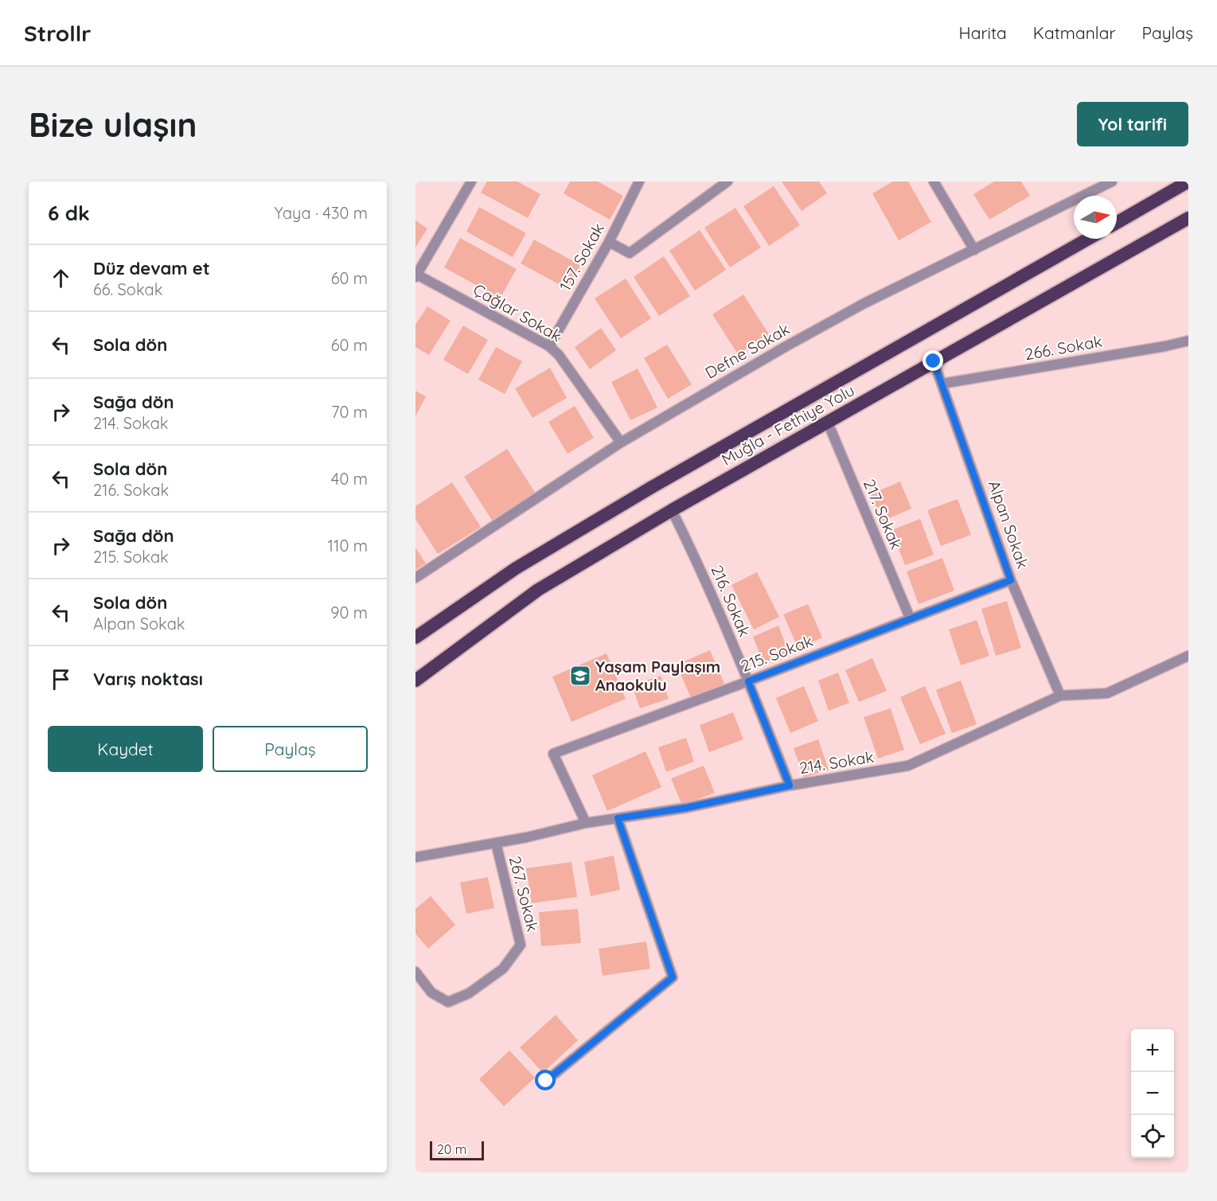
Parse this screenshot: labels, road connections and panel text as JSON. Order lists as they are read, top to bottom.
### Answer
{
  "streets": {
    "highway": ["Muğla - Fethiye Yolu"],
    "street": [
      "157. Sokak",
      "Çağlar Sokak",
      "266. Sokak",
      "Defne Sokak",
      "217. Sokak",
      "Alpan Sokak",
      "216. Sokak",
      "215. Sokak",
      "214. Sokak",
      "267. Sokak"
    ]
  },
  "crossings": [
    ["157. Sokak", "Çağlar Sokak"],
    ["Çağlar Sokak", "Defne Sokak"],
    ["266. Sokak", "Alpan Sokak"],
    ["Muğla - Fethiye Yolu", "217. Sokak"],
    ["Muğla - Fethiye Yolu", "Alpan Sokak"],
    ["Muğla - Fethiye Yolu", "216. Sokak"],
    ["217. Sokak", "215. Sokak"],
    ["Alpan Sokak", "215. Sokak"],
    ["Alpan Sokak", "214. Sokak"],
    ["216. Sokak", "215. Sokak"],
    ["216. Sokak", "214. Sokak"],
    ["215. Sokak", "214. Sokak"],
    ["214. Sokak", "267. Sokak"]
  ],
  "places": {
    "school or university": ["Yaşam Paylaşım Anaokulu"]
  },
  "scale_bar": "20 m",
  "north": "right",
  "page": {
    "header": "Strollr",
    "nav": ["Harita", "Katmanlar", "Paylaş"],
    "buttons": [
      "Yol tarifi",
      ["Kaydet", "Paylaş"]
    ],
    "title": "Bize ulaşın",
    "heading": ["6 dk", "Yaya · 430 m"],
    "list": [
      ["Düz devam et", "66. Sokak", "60 m"],
      ["Sola dön", "60 m"],
      ["Sağa dön", "214. Sokak", "70 m"],
      ["Sola dön", "216. Sokak", "40 m"],
      ["Sağa dön", "215. Sokak", "110 m"],
      ["Sola dön", "Alpan Sokak", "90 m"],
      "Varış noktası"
    ],
    "map_buttons": ["+", "−"],
    "scale": "20 m"
  }
}
